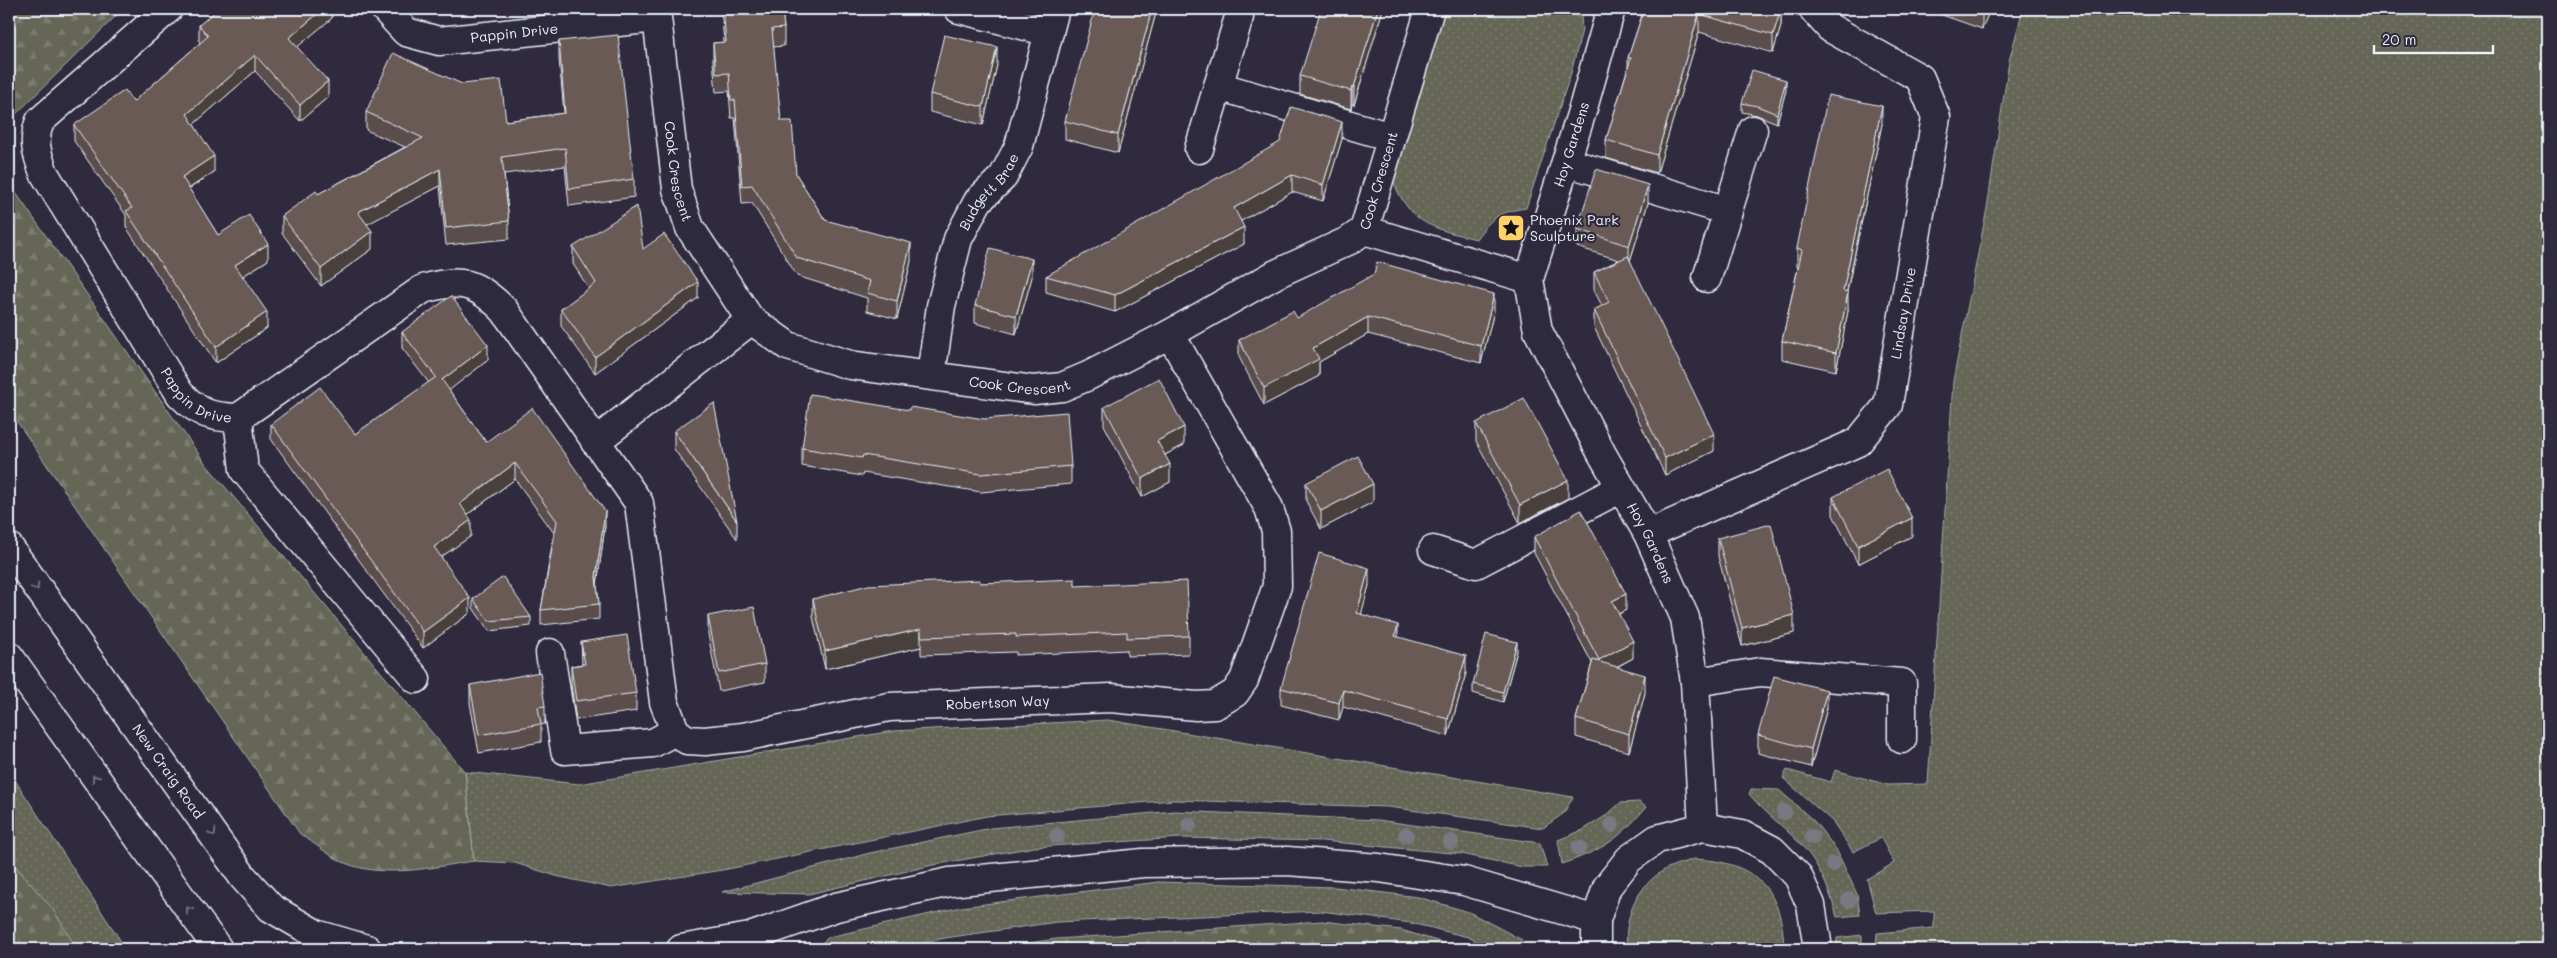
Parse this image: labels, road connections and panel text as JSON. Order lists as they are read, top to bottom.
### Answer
{
  "streets": {
    "street": [
      "Pappin Drive",
      "Hoy Gardens",
      "Cook Crescent",
      "Budgett Brae",
      "Lindsay Drive",
      "Robertson Way",
      "New Craig Road"
    ]
  },
  "crossings": [
    ["Pappin Drive", "Cook Crescent"],
    ["Hoy Gardens", "Lindsay Drive"],
    ["Cook Crescent", "Budgett Brae"],
    ["Cook Crescent", "Robertson Way"]
  ],
  "places": {
    "place": ["Phoenix Park Sculpture"]
  },
  "scale_bar": "20 m"
}
